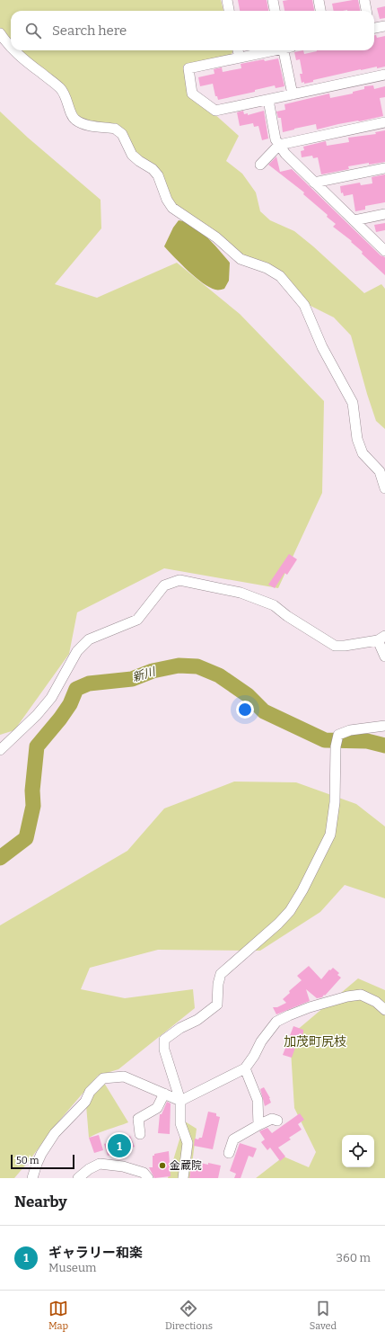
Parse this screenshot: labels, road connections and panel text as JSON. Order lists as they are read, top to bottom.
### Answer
{
  "districts": ["加茂町尻枝"],
  "water": ["新川"],
  "places": ["金蔵院"],
  "scale_bar": "50 m",
  "page": {
    "search": "Search here",
    "pins": "1",
    "scale": "50 m",
    "heading": "Nearby",
    "list": [
      {
        "mark": "1",
        "name": "ギャラリー和楽",
        "note": "Museum",
        "value": "360 m"
      }
    ],
    "nav": ["Map", "Directions", "Saved"]
  }
}
